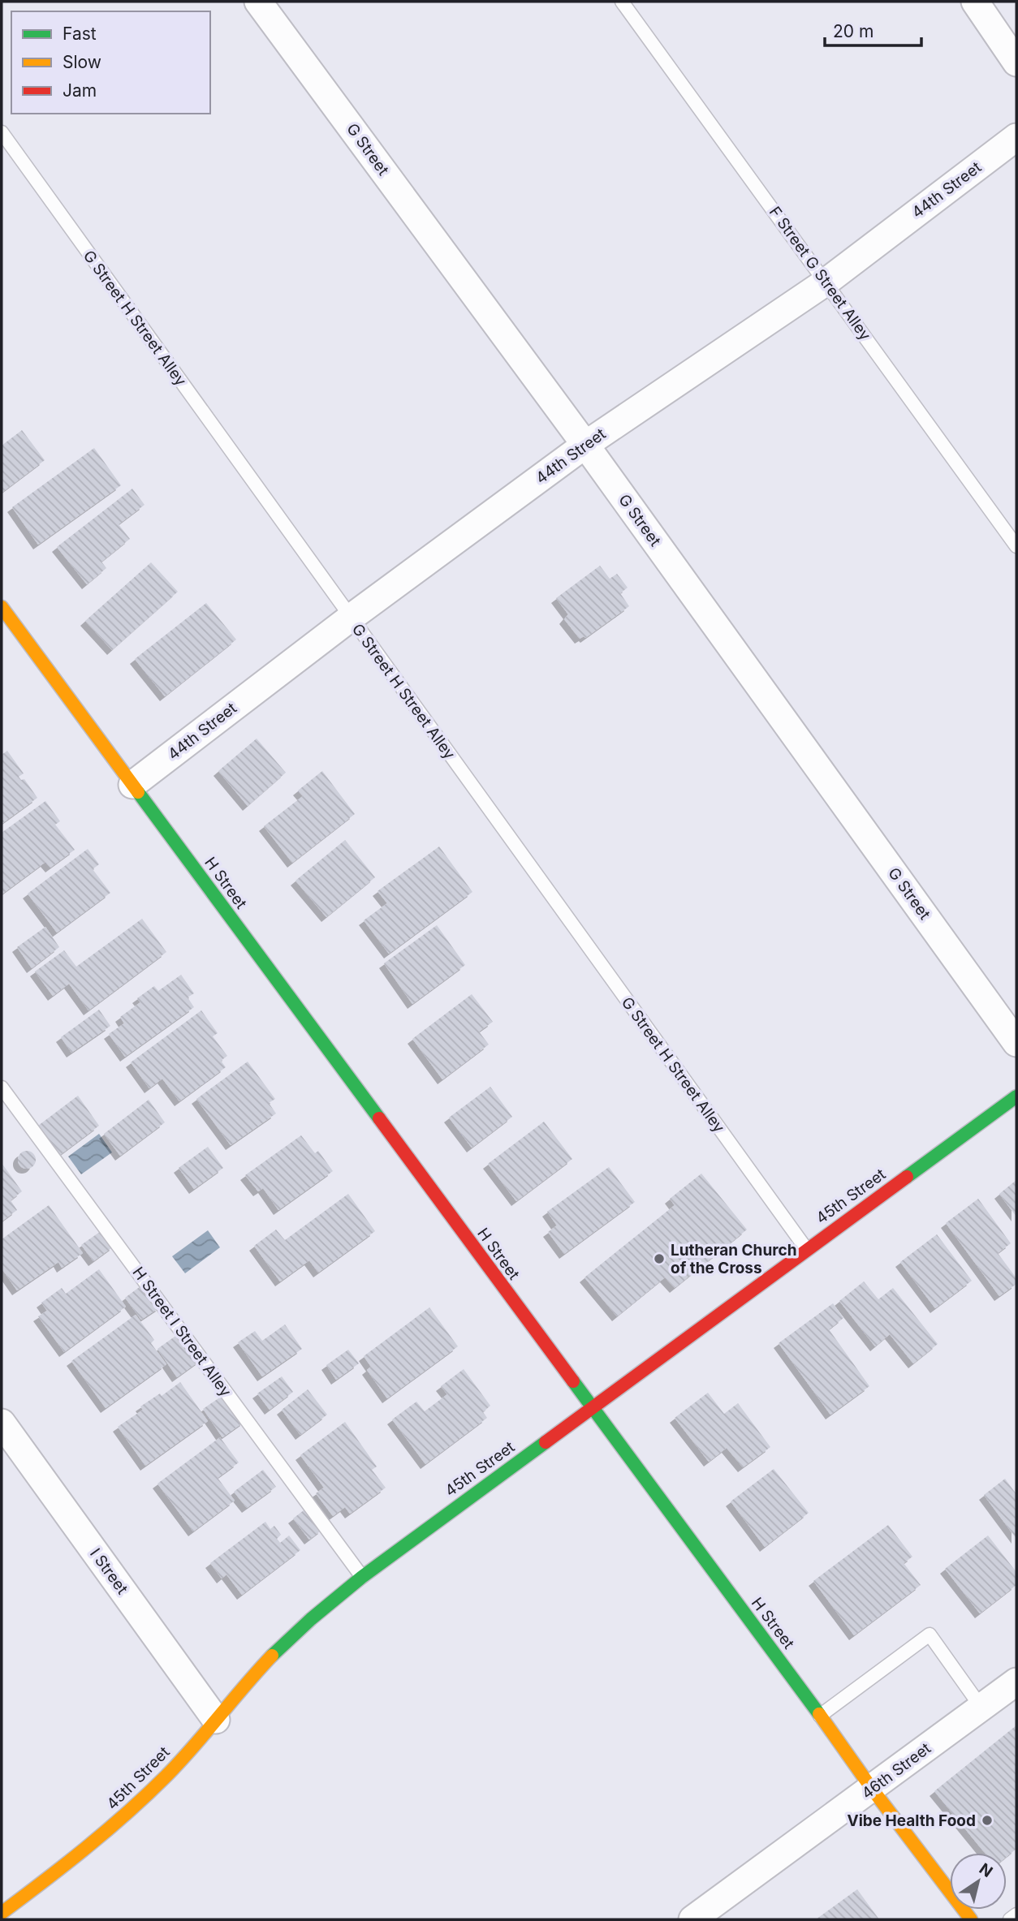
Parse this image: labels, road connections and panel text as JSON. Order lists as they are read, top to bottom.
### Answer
{
  "streets": {
    "main road": ["H Street", "45th Street"],
    "street": [
      "G Street",
      "44th Street",
      "I Street",
      "46th Street"
    ],
    "lane": ["F Street G Street Alley", "G Street H Street Alley", "H Street I Street Alley"]
  },
  "crossings": [
    ["G Street", "44th Street"],
    ["44th Street", "F Street G Street Alley"],
    ["44th Street", "G Street H Street Alley"],
    ["44th Street", "H Street"],
    ["G Street H Street Alley", "45th Street"],
    ["H Street", "45th Street"],
    ["H Street", "46th Street"],
    ["45th Street", "H Street I Street Alley"],
    ["45th Street", "I Street"]
  ],
  "places": ["Lutheran Church of the Cross", "Vibe Health Food"],
  "legend": ["Fast", "Slow", "Jam"],
  "scale_bar": "20 m",
  "north": "top right"
}
